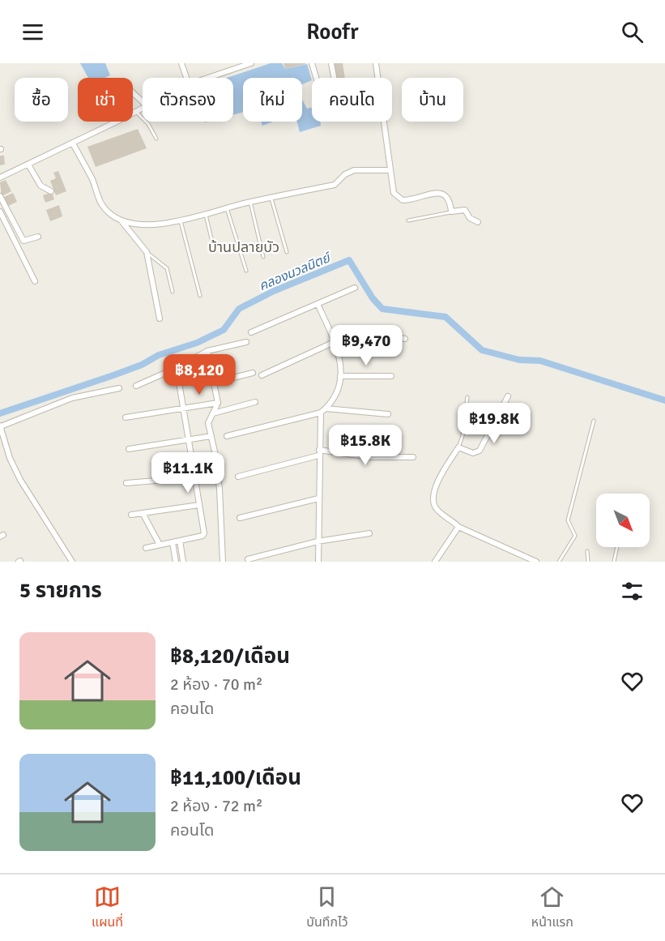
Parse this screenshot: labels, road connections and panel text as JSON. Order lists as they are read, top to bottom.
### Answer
{
  "districts": ["บ้านปลายบัว"],
  "water": ["คลองนวลนิตย์"],
  "north": "bottom right",
  "page": {
    "header": "Roofr",
    "chip": [
      "ซื้อ",
      "เช่า",
      "ตัวกรอง",
      "ใหม่",
      "คอนโด",
      "บ้าน"
    ],
    "price": [
      "฿9,470",
      "฿8,120",
      "฿19.8K",
      "฿15.8K",
      "฿11.1K"
    ],
    "heading": "5 รายการ",
    "list": [
      {
        "name": "฿8,120/เดือน",
        "note": "2 ห้อง · 70 m² · คอนโด"
      },
      {
        "name": "฿11,100/เดือน",
        "note": "2 ห้อง · 72 m² · คอนโด"
      }
    ],
    "tabs": ["แผนที่", "บันทึกไว้", "หน้าแรก"]
  }
}
